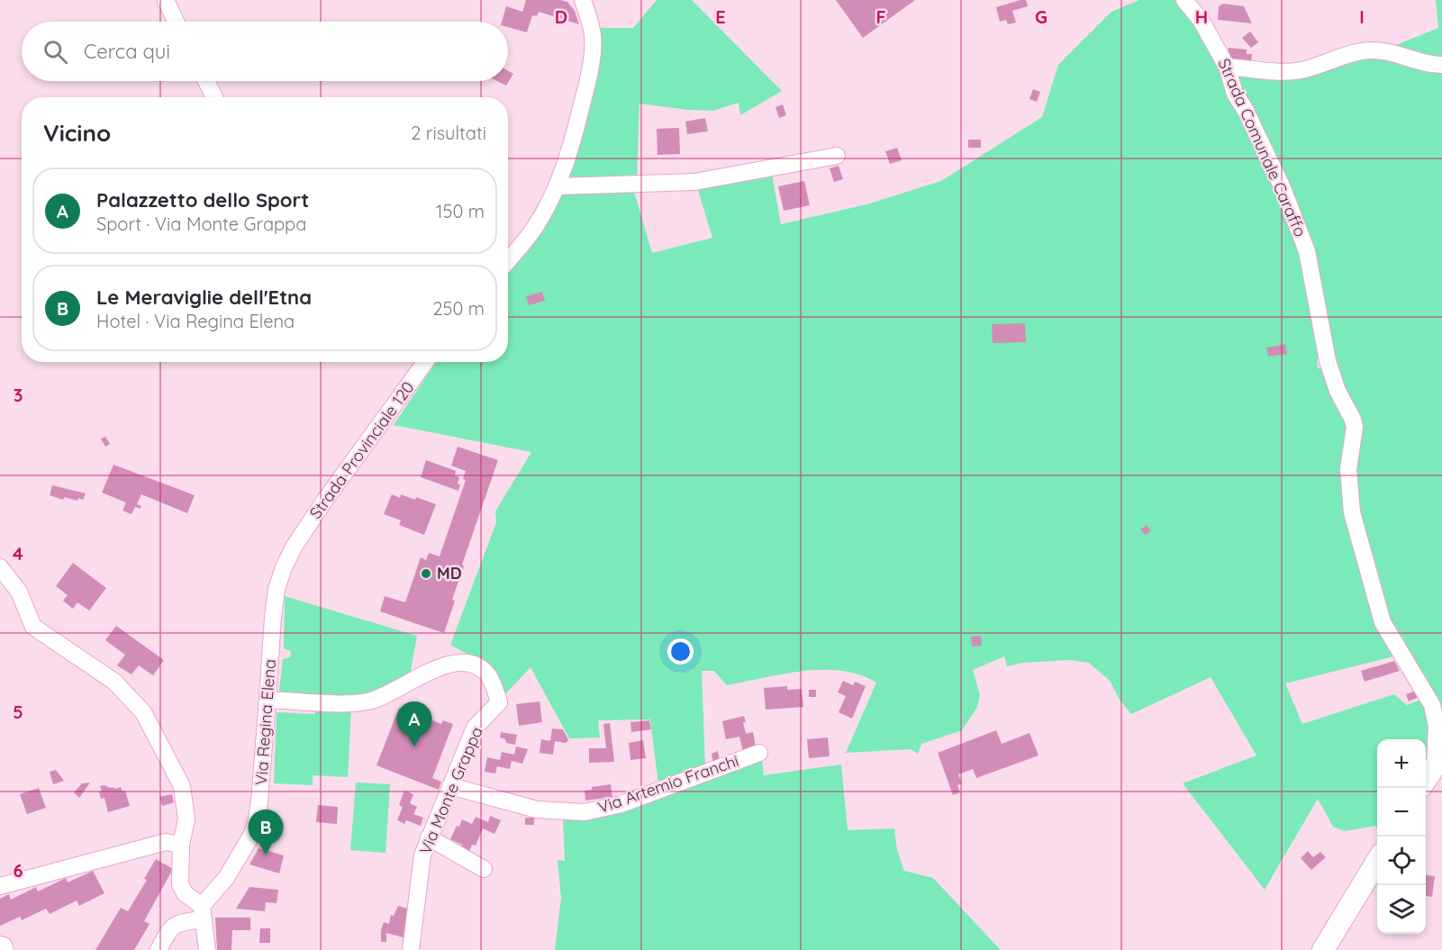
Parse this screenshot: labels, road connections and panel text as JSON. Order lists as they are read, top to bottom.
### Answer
{
  "streets": {
    "street": [
      "Strada Comunale Caraffo",
      "Strada Provinciale 120",
      "Via Regina Elena",
      "Via Artemio Franchi",
      "Via Monte Grappa"
    ]
  },
  "crossings": [
    ["Strada Provinciale 120", "Via Regina Elena"],
    ["Via Regina Elena", "Via Monte Grappa"],
    ["Via Artemio Franchi", "Via Monte Grappa"]
  ],
  "places": ["MD"],
  "page": {
    "search": "Cerca qui",
    "heading": ["Vicino", "2 risultati"],
    "list": [
      {
        "mark": "A",
        "name": "Palazzetto dello Sport",
        "note": "Sport · Via Monte Grappa",
        "value": "150 m"
      },
      {
        "mark": "B",
        "name": "Le Meraviglie dell'Etna",
        "note": "Hotel · Via Regina Elena",
        "value": "250 m"
      }
    ],
    "pins": ["A", "B"],
    "map_buttons": ["+", "−"]
  },
  "grid": {
    "columns": [
      "D",
      "E",
      "F",
      "G",
      "H",
      "I"
    ],
    "rows": [
      "3",
      "4",
      "5",
      "6"
    ]
  }
}
